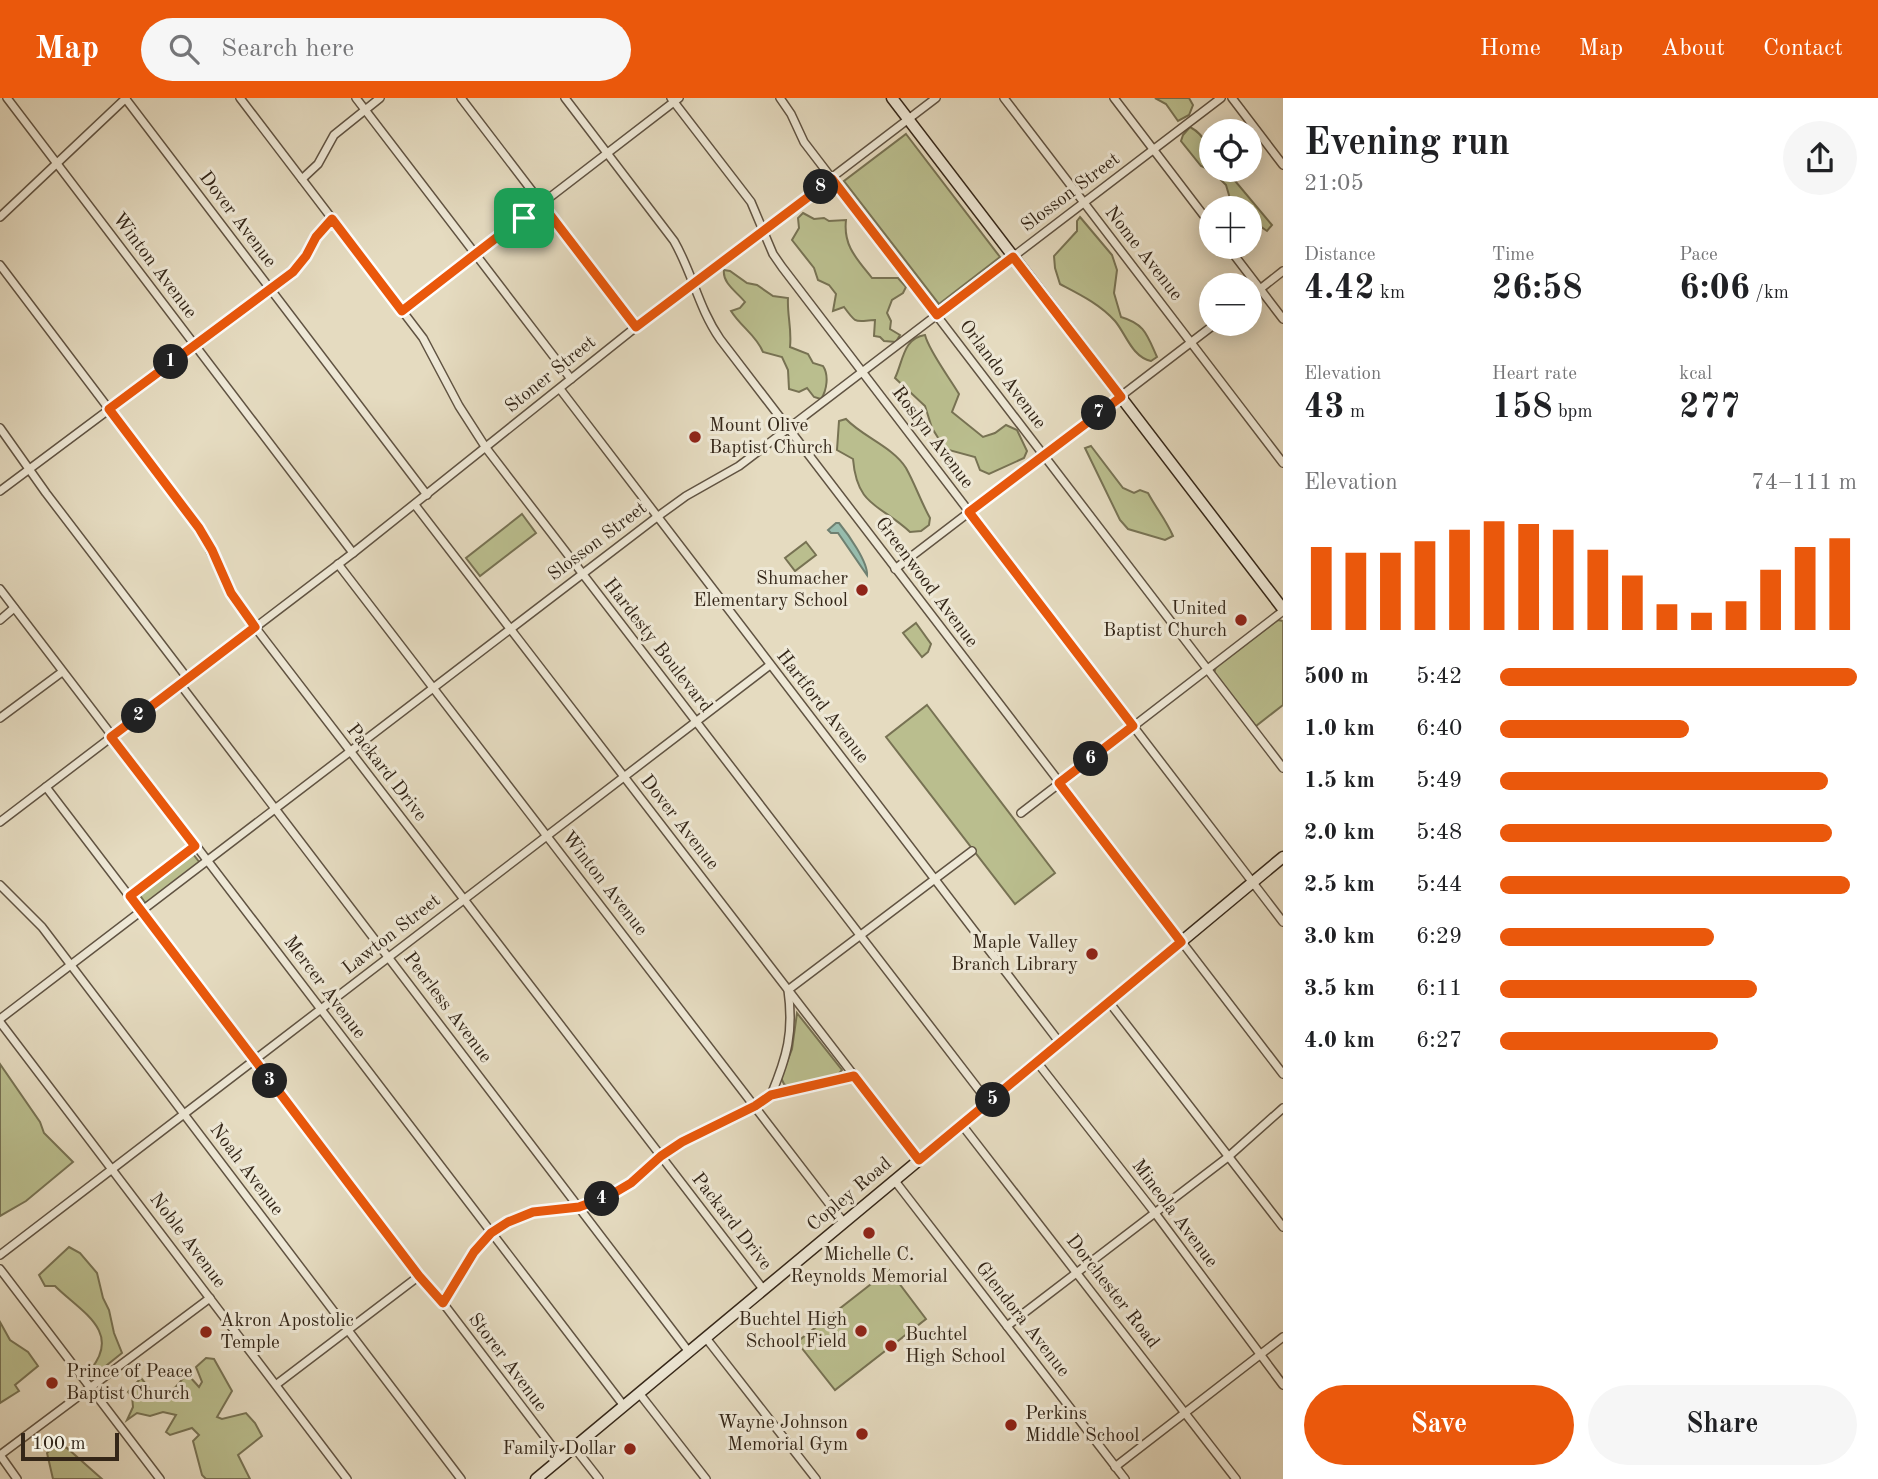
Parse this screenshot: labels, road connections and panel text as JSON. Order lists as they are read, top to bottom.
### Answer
{
  "streets": {
    "main road": ["Copley Road"],
    "street": [
      "Slosson Street",
      "Dover Avenue",
      "Nome Avenue",
      "Winton Avenue",
      "Stoner Street",
      "Orlando Avenue",
      "Roslyn Avenue",
      "Greenwood Avenue",
      "Hardesty Boulevard",
      "Hartford Avenue",
      "Packard Drive",
      "Lawton Street",
      "Mercer Avenue",
      "Peerless Avenue",
      "Noah Avenue",
      "Mineola Avenue",
      "Noble Avenue",
      "Dorchester Road",
      "Glendora Avenue",
      "Storer Avenue"
    ]
  },
  "crossings": [
    ["Slosson Street", "Dover Avenue"],
    ["Slosson Street", "Nome Avenue"],
    ["Slosson Street", "Winton Avenue"],
    ["Slosson Street", "Orlando Avenue"],
    ["Slosson Street", "Roslyn Avenue"],
    ["Slosson Street", "Greenwood Avenue"],
    ["Slosson Street", "Hardesty Boulevard"],
    ["Slosson Street", "Hartford Avenue"],
    ["Slosson Street", "Packard Drive"],
    ["Slosson Street", "Mercer Avenue"],
    ["Slosson Street", "Peerless Avenue"],
    ["Slosson Street", "Noah Avenue"],
    ["Slosson Street", "Noble Avenue"],
    ["Slosson Street", "Storer Avenue"],
    ["Dover Avenue", "Stoner Street"],
    ["Dover Avenue", "Lawton Street"],
    ["Dover Avenue", "Copley Road"],
    ["Winton Avenue", "Stoner Street"],
    ["Winton Avenue", "Lawton Street"],
    ["Winton Avenue", "Copley Road"],
    ["Stoner Street", "Orlando Avenue"],
    ["Stoner Street", "Roslyn Avenue"],
    ["Stoner Street", "Greenwood Avenue"],
    ["Stoner Street", "Hardesty Boulevard"],
    ["Stoner Street", "Hartford Avenue"],
    ["Stoner Street", "Packard Drive"],
    ["Stoner Street", "Mercer Avenue"],
    ["Stoner Street", "Peerless Avenue"],
    ["Stoner Street", "Storer Avenue"],
    ["Roslyn Avenue", "Copley Road"],
    ["Greenwood Avenue", "Copley Road"],
    ["Hardesty Boulevard", "Lawton Street"],
    ["Hardesty Boulevard", "Copley Road"],
    ["Hartford Avenue", "Lawton Street"],
    ["Hartford Avenue", "Copley Road"],
    ["Packard Drive", "Lawton Street"],
    ["Packard Drive", "Copley Road"],
    ["Lawton Street", "Mercer Avenue"],
    ["Lawton Street", "Peerless Avenue"],
    ["Lawton Street", "Noah Avenue"],
    ["Lawton Street", "Noble Avenue"],
    ["Lawton Street", "Storer Avenue"],
    ["Mercer Avenue", "Copley Road"],
    ["Peerless Avenue", "Copley Road"],
    ["Copley Road", "Mineola Avenue"],
    ["Copley Road", "Dorchester Road"],
    ["Copley Road", "Glendora Avenue"],
    ["Copley Road", "Storer Avenue"]
  ],
  "places": [
    "Mount Olive Baptist Church",
    "Shumacher Elementary School",
    "United Baptist Church",
    "Maple Valley Branch Library",
    "Michelle C. Reynolds Memorial",
    "Buchtel High School Field",
    "Akron Apostolic Temple",
    "Buchtel High School",
    "Prince of Peace Baptist Church",
    "Perkins Middle School",
    "Wayne Johnson Memorial Gym",
    "Family Dollar"
  ],
  "scale_bar": "100 m",
  "page": {
    "header": "Map",
    "search": "Search here",
    "nav": [
      "Home",
      "Map",
      "About",
      "Contact"
    ],
    "heading": ["Evening run", "21:05"],
    "map_buttons": ["+", "−"],
    "pins": [
      "8",
      "1",
      "7",
      "2",
      "6",
      "3",
      "5",
      "4"
    ],
    "stats": [
      ["Distance", "4.42 km"],
      ["Time", "26:58"],
      ["Pace", "6:06 /km"],
      ["Elevation", "43 m"],
      ["Heart rate", "158 bpm"],
      ["kcal", "277"]
    ],
    "chart": ["Elevation", "74–111 m"],
    "list": [
      {
        "name": "500 m",
        "note": "5:42"
      },
      {
        "name": "1.0 km",
        "note": "6:40"
      },
      {
        "name": "1.5 km",
        "note": "5:49"
      },
      {
        "name": "2.0 km",
        "note": "5:48"
      },
      {
        "name": "2.5 km",
        "note": "5:44"
      },
      {
        "name": "3.0 km",
        "note": "6:29"
      },
      {
        "name": "3.5 km",
        "note": "6:11"
      },
      {
        "name": "4.0 km",
        "note": "6:27"
      }
    ],
    "buttons": ["Save", "Share"],
    "scale": "100 m"
  }
}
